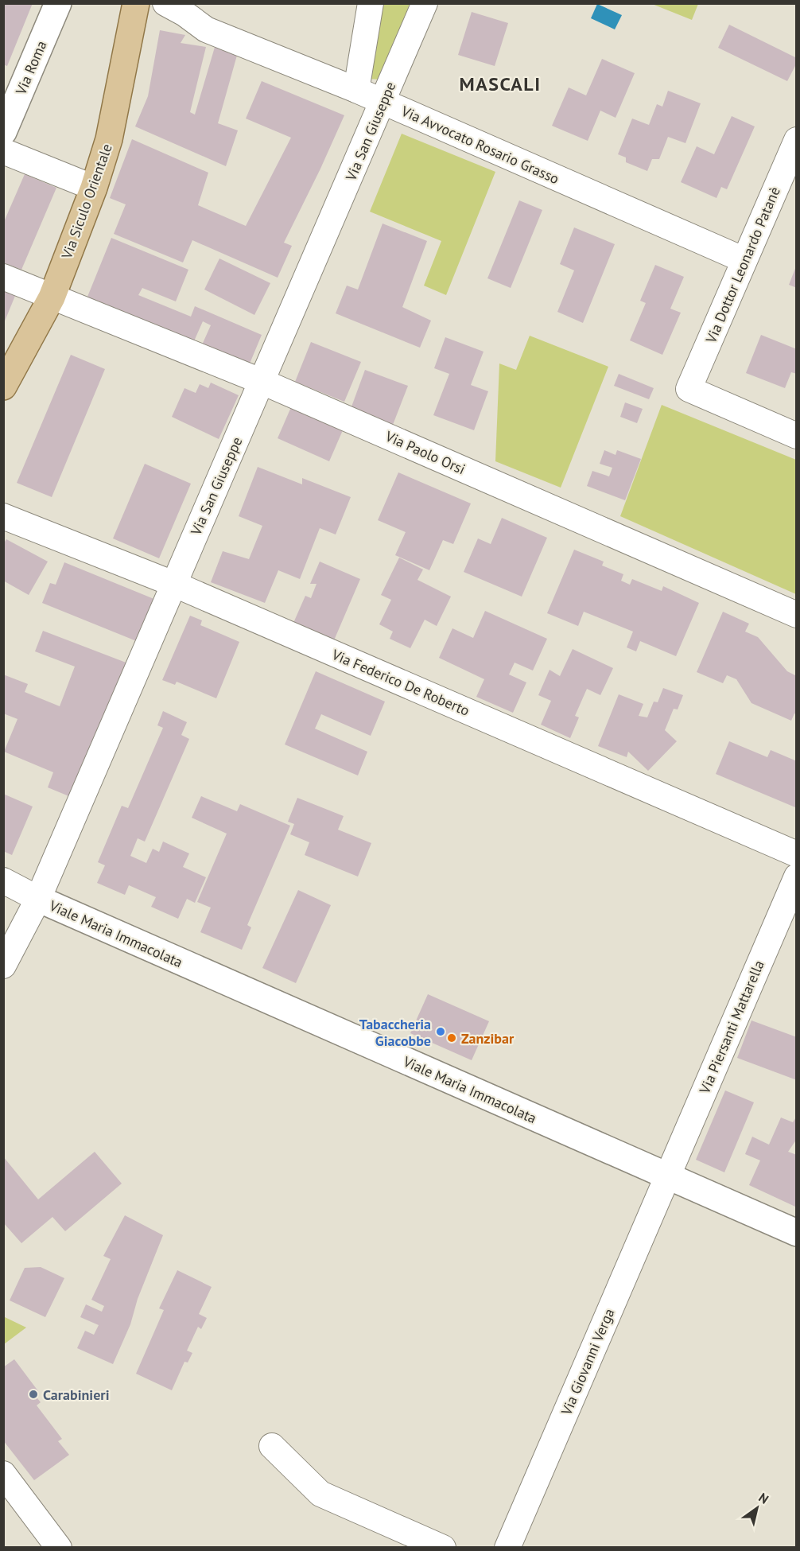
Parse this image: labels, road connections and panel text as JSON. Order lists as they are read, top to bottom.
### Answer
{
  "streets": {
    "main road": ["Via Siculo Orientale"],
    "street": [
      "Via Roma",
      "Via San Giuseppe",
      "Via Avvocato Rosario Grasso",
      "Via Dottor Leonardo Patanè",
      "Via Paolo Orsi",
      "Via Federico De Roberto",
      "Viale Maria Immacolata",
      "Via Piersanti Mattarella",
      "Via Giovanni Verga"
    ]
  },
  "crossings": [
    ["Via San Giuseppe", "Via Avvocato Rosario Grasso"],
    ["Via San Giuseppe", "Via Paolo Orsi"],
    ["Via San Giuseppe", "Via Federico De Roberto"],
    ["Via San Giuseppe", "Viale Maria Immacolata"],
    ["Via Avvocato Rosario Grasso", "Via Dottor Leonardo Patanè"],
    ["Via Siculo Orientale", "Via Paolo Orsi"],
    ["Viale Maria Immacolata", "Via Piersanti Mattarella"],
    ["Viale Maria Immacolata", "Via Giovanni Verga"],
    ["Via Piersanti Mattarella", "Via Giovanni Verga"]
  ],
  "districts": ["MASCALI"],
  "places": ["Tabaccheria Giacobbe", "Zanzibar", "Carabinieri"],
  "north": "top right"
}
